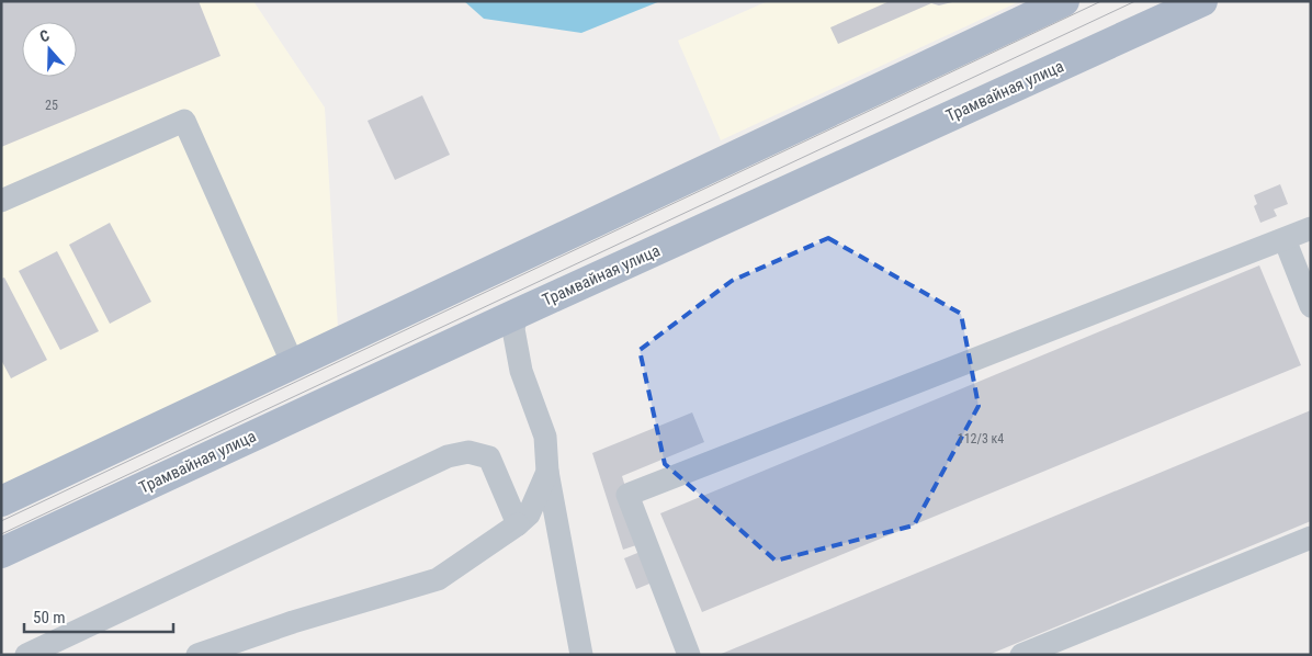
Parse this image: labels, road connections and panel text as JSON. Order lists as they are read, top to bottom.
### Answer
{
  "streets": {
    "main road": ["Трамвайная улица"]
  },
  "house_numbers": ["25", "112/3 к4"],
  "scale_bar": "50 m",
  "north": "top"
}
